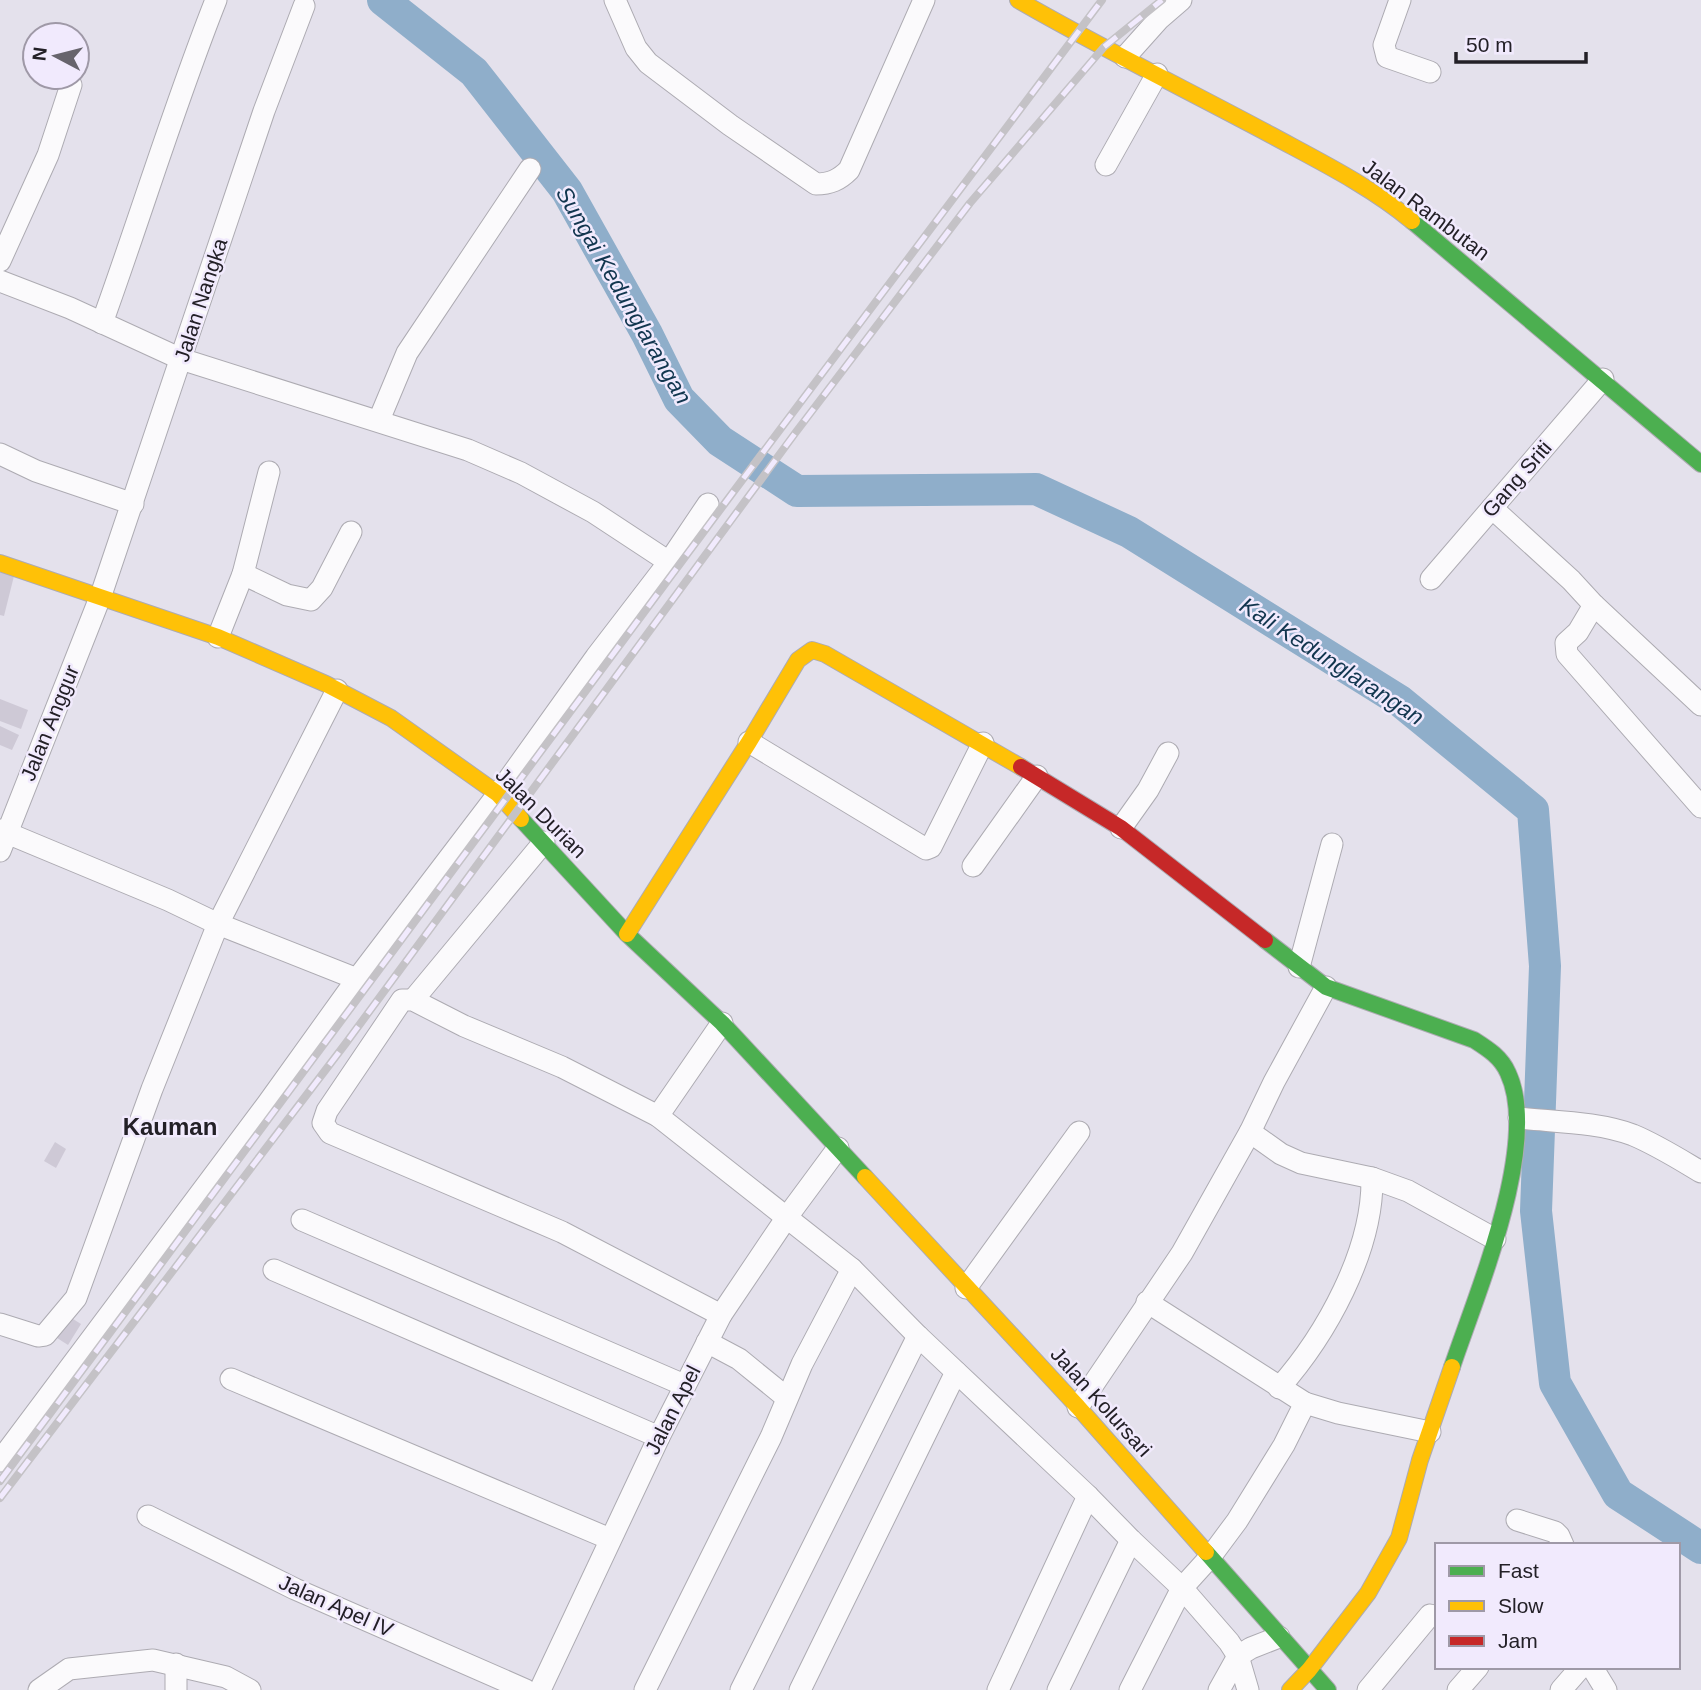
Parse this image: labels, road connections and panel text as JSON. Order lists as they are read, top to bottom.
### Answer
{
  "streets": {
    "street": [
      "Jalan Rambutan",
      "Jalan Nangka",
      "Gang Sriti",
      "Jalan Anggur",
      "Jalan Durian",
      "Jalan Kolursari",
      "Jalan Apel",
      "Jalan Apel IV"
    ]
  },
  "crossings": [
    ["Jalan Rambutan", "Gang Sriti"],
    ["Jalan Nangka", "Jalan Anggur"],
    ["Jalan Nangka", "Jalan Durian"],
    ["Jalan Anggur", "Jalan Durian"],
    ["Jalan Durian", "Jalan Kolursari"],
    ["Jalan Durian", "Jalan Apel"],
    ["Jalan Kolursari", "Jalan Apel"]
  ],
  "districts": ["Kauman"],
  "water": ["Sungai Kedunglarangan", "Kali Kedunglarangan"],
  "legend": ["Fast", "Slow", "Jam"],
  "scale_bar": "50 m",
  "north": "left"
}
